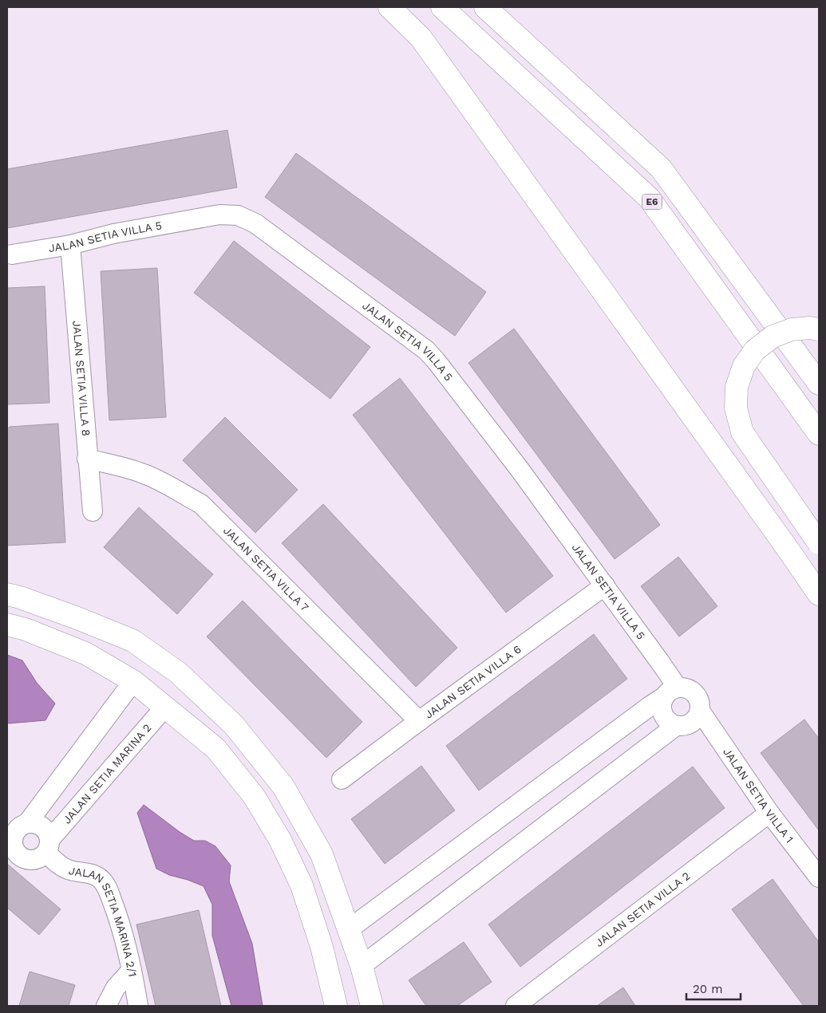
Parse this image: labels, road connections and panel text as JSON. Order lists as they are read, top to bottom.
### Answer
{
  "streets": {
    "main road": ["E6"],
    "street": [
      "JALAN SETIA VILLA 5",
      "JALAN SETIA VILLA 8",
      "JALAN SETIA VILLA 7",
      "JALAN SETIA VILLA 6",
      "JALAN SETIA MARINA 2",
      "JALAN SETIA VILLA 1",
      "JALAN SETIA VILLA 2",
      "JALAN SETIA MARINA 2/1"
    ]
  },
  "crossings": [
    ["JALAN SETIA VILLA 5", "JALAN SETIA VILLA 8"],
    ["JALAN SETIA VILLA 5", "JALAN SETIA VILLA 6"],
    ["JALAN SETIA VILLA 5", "JALAN SETIA VILLA 1"],
    ["JALAN SETIA VILLA 8", "JALAN SETIA VILLA 7"],
    ["JALAN SETIA VILLA 7", "JALAN SETIA VILLA 6"],
    ["JALAN SETIA MARINA 2", "JALAN SETIA MARINA 2/1"],
    ["JALAN SETIA VILLA 1", "JALAN SETIA VILLA 2"]
  ],
  "scale_bar": "20 m"
}
